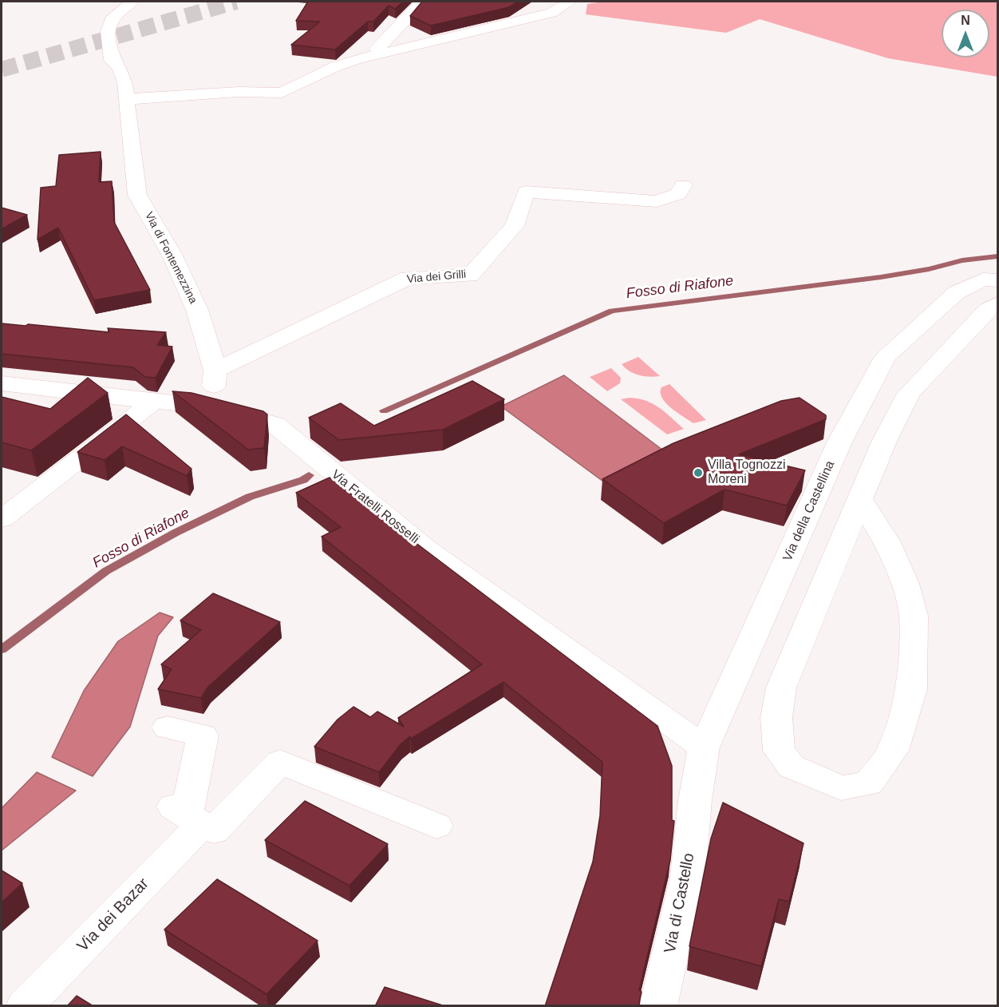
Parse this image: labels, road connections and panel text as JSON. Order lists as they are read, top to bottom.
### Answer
{
  "streets": {
    "street": [
      "Via di Fontemezzina",
      "Via dei Grilli",
      "Via Fratelli Rosselli",
      "Via della Castellina",
      "Via di Castello",
      "Via dei Bazar"
    ]
  },
  "crossings": [
    ["Via di Fontemezzina", "Via dei Grilli"],
    ["Via Fratelli Rosselli", "Via della Castellina"],
    ["Via della Castellina", "Via di Castello"]
  ],
  "water": ["Fosso di Riafone"],
  "places": ["Villa Tognozzi Moreni"],
  "north": "top"
}
